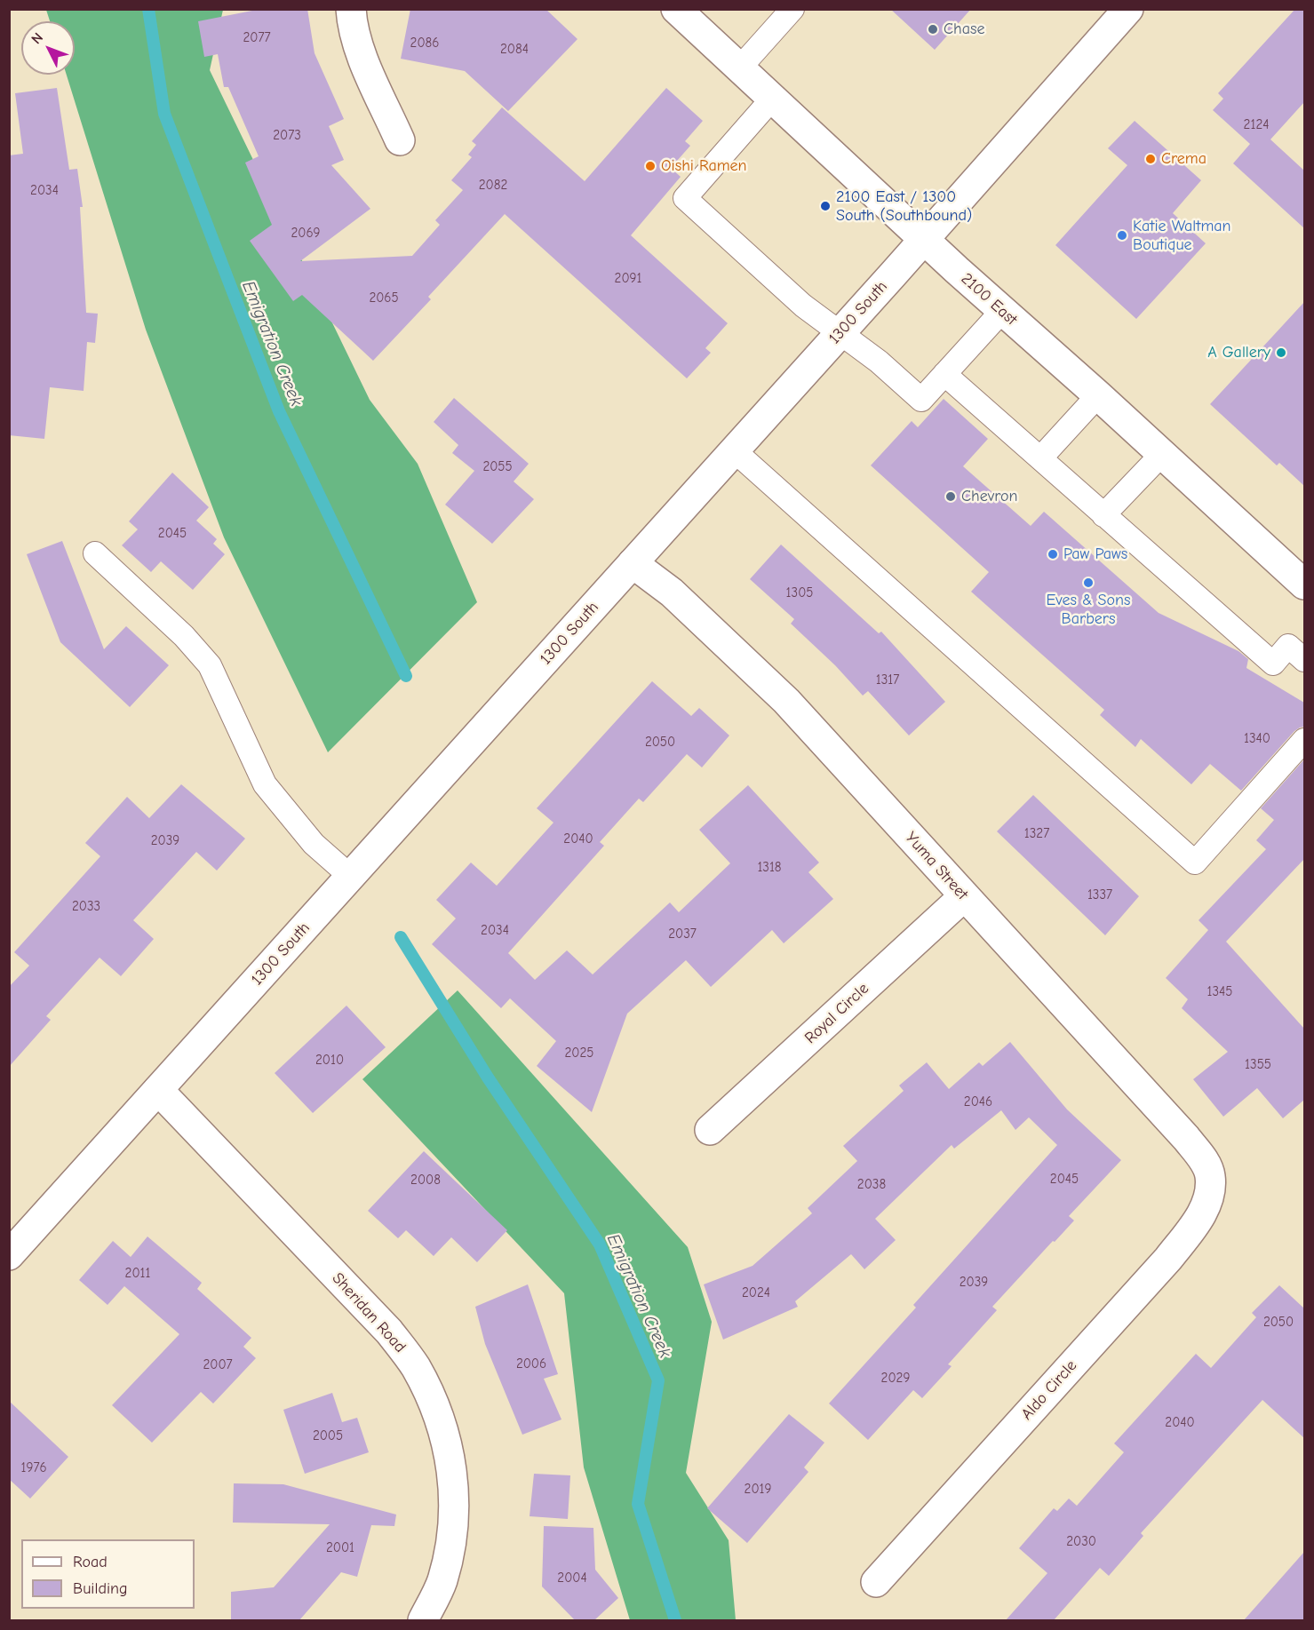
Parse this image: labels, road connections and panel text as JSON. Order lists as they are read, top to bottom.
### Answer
{
  "streets": {
    "street": [
      "2100 East",
      "1300 South",
      "Yuma Street",
      "Royal Circle",
      "Sheridan Road",
      "Aldo Circle"
    ]
  },
  "crossings": [
    ["2100 East", "1300 South"],
    ["1300 South", "Yuma Street"],
    ["1300 South", "Sheridan Road"],
    ["Yuma Street", "Royal Circle"],
    ["Yuma Street", "Aldo Circle"]
  ],
  "water": ["Emigration Creek"],
  "places": [
    "Chase",
    "Crema",
    "Oishi Ramen",
    "2100 East / 1300 South (Southbound)",
    "Katie Waltman Boutique",
    "A Gallery",
    "Chevron",
    "Paw Paws",
    "Eves & Sons Barbers"
  ],
  "house_numbers": [
    "2077",
    "2086",
    "2084",
    "2124",
    "2073",
    "2082",
    "2034",
    "2069",
    "2091",
    "2065",
    "2055",
    "2045",
    "1305",
    "1317",
    "1340",
    "2050",
    "1327",
    "2040",
    "2039",
    "1318",
    "1337",
    "2033",
    "2034",
    "2037",
    "1345",
    "2025",
    "2010",
    "1355",
    "2046",
    "2045",
    "2008",
    "2038",
    "2011",
    "2039",
    "2024",
    "2050",
    "2006",
    "2007",
    "2029",
    "2040",
    "2005",
    "1976",
    "2019",
    "2030",
    "2001",
    "2004"
  ],
  "legend": ["Road", "Building"],
  "north": "top left"
}
